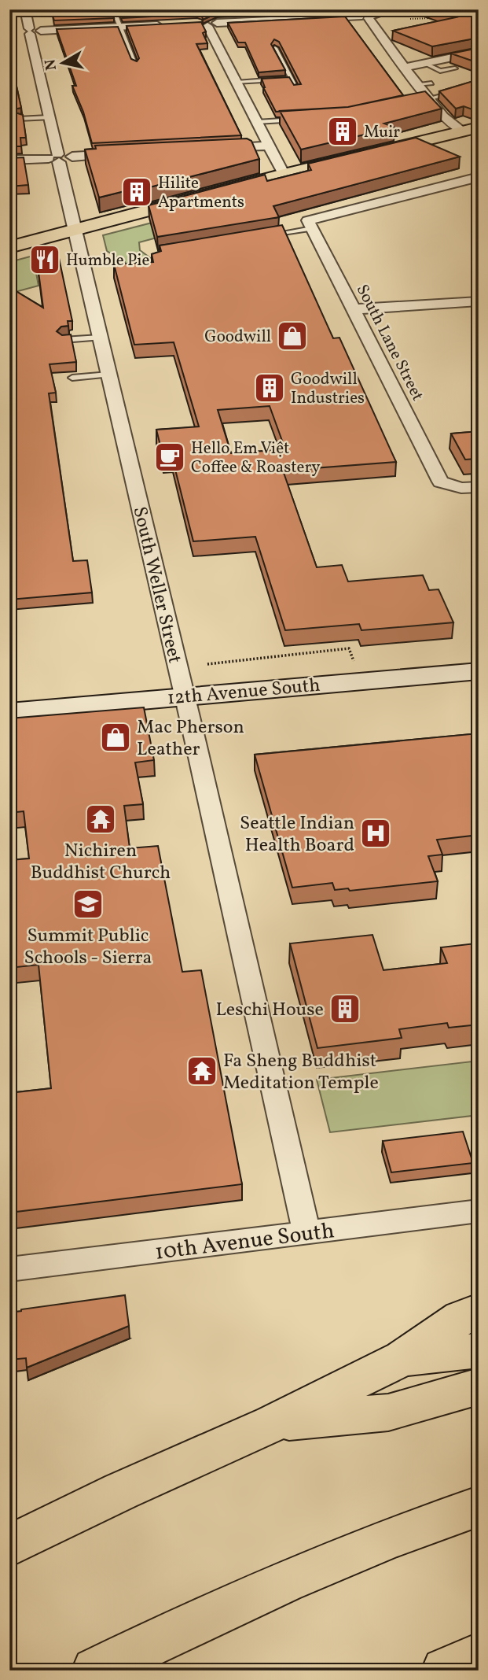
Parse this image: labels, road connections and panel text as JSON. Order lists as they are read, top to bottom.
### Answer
{
  "streets": {
    "main road": ["12th Avenue South"],
    "street": ["South Lane Street", "South Weller Street", "10th Avenue South"]
  },
  "crossings": [
    ["South Weller Street", "12th Avenue South"],
    ["South Weller Street", "10th Avenue South"]
  ],
  "places": {
    "building": [
      "Muir",
      "Hilite Apartments",
      "Goodwill Industries",
      "Leschi House"
    ],
    "restaurant": ["Humble Pie"],
    "shop": ["Goodwill", "Mac Pherson Leather"],
    "cafe": ["Hello Em Việt Coffee & Roastery"],
    "temple": ["Nichiren Buddhist Church", "Fa Sheng Buddhist Meditation Temple"],
    "hospital": ["Seattle Indian Health Board"],
    "school or university": ["Summit Public Schools - Sierra"]
  },
  "north": "left"
}
